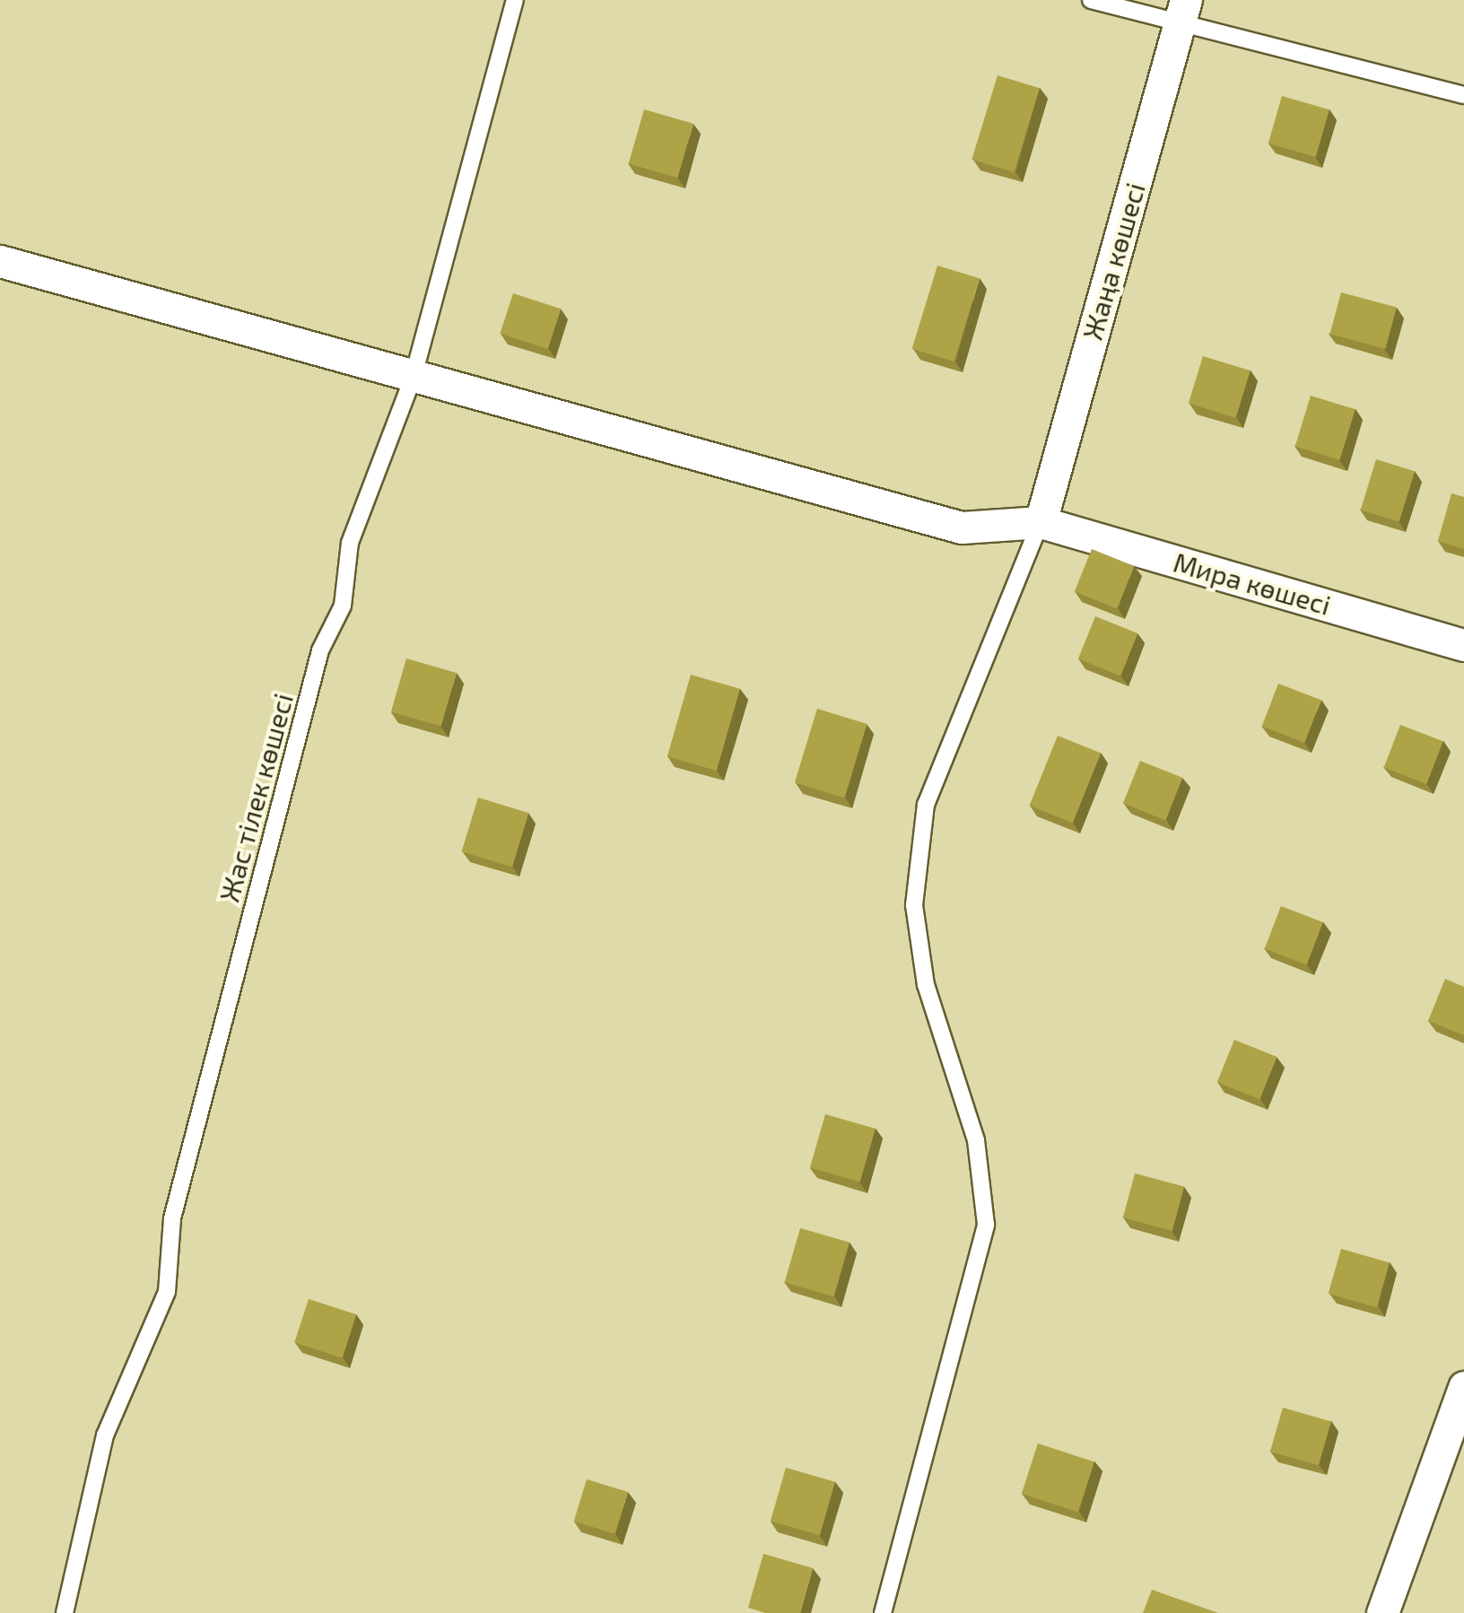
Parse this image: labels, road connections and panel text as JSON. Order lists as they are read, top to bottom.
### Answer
{
  "streets": {
    "street": ["Жаңа көшесі", "Мира көшесі"],
    "lane": ["Жас тілек көшесі"]
  },
  "crossings": [
    ["Жаңа көшесі", "Мира көшесі"]
  ]
}
